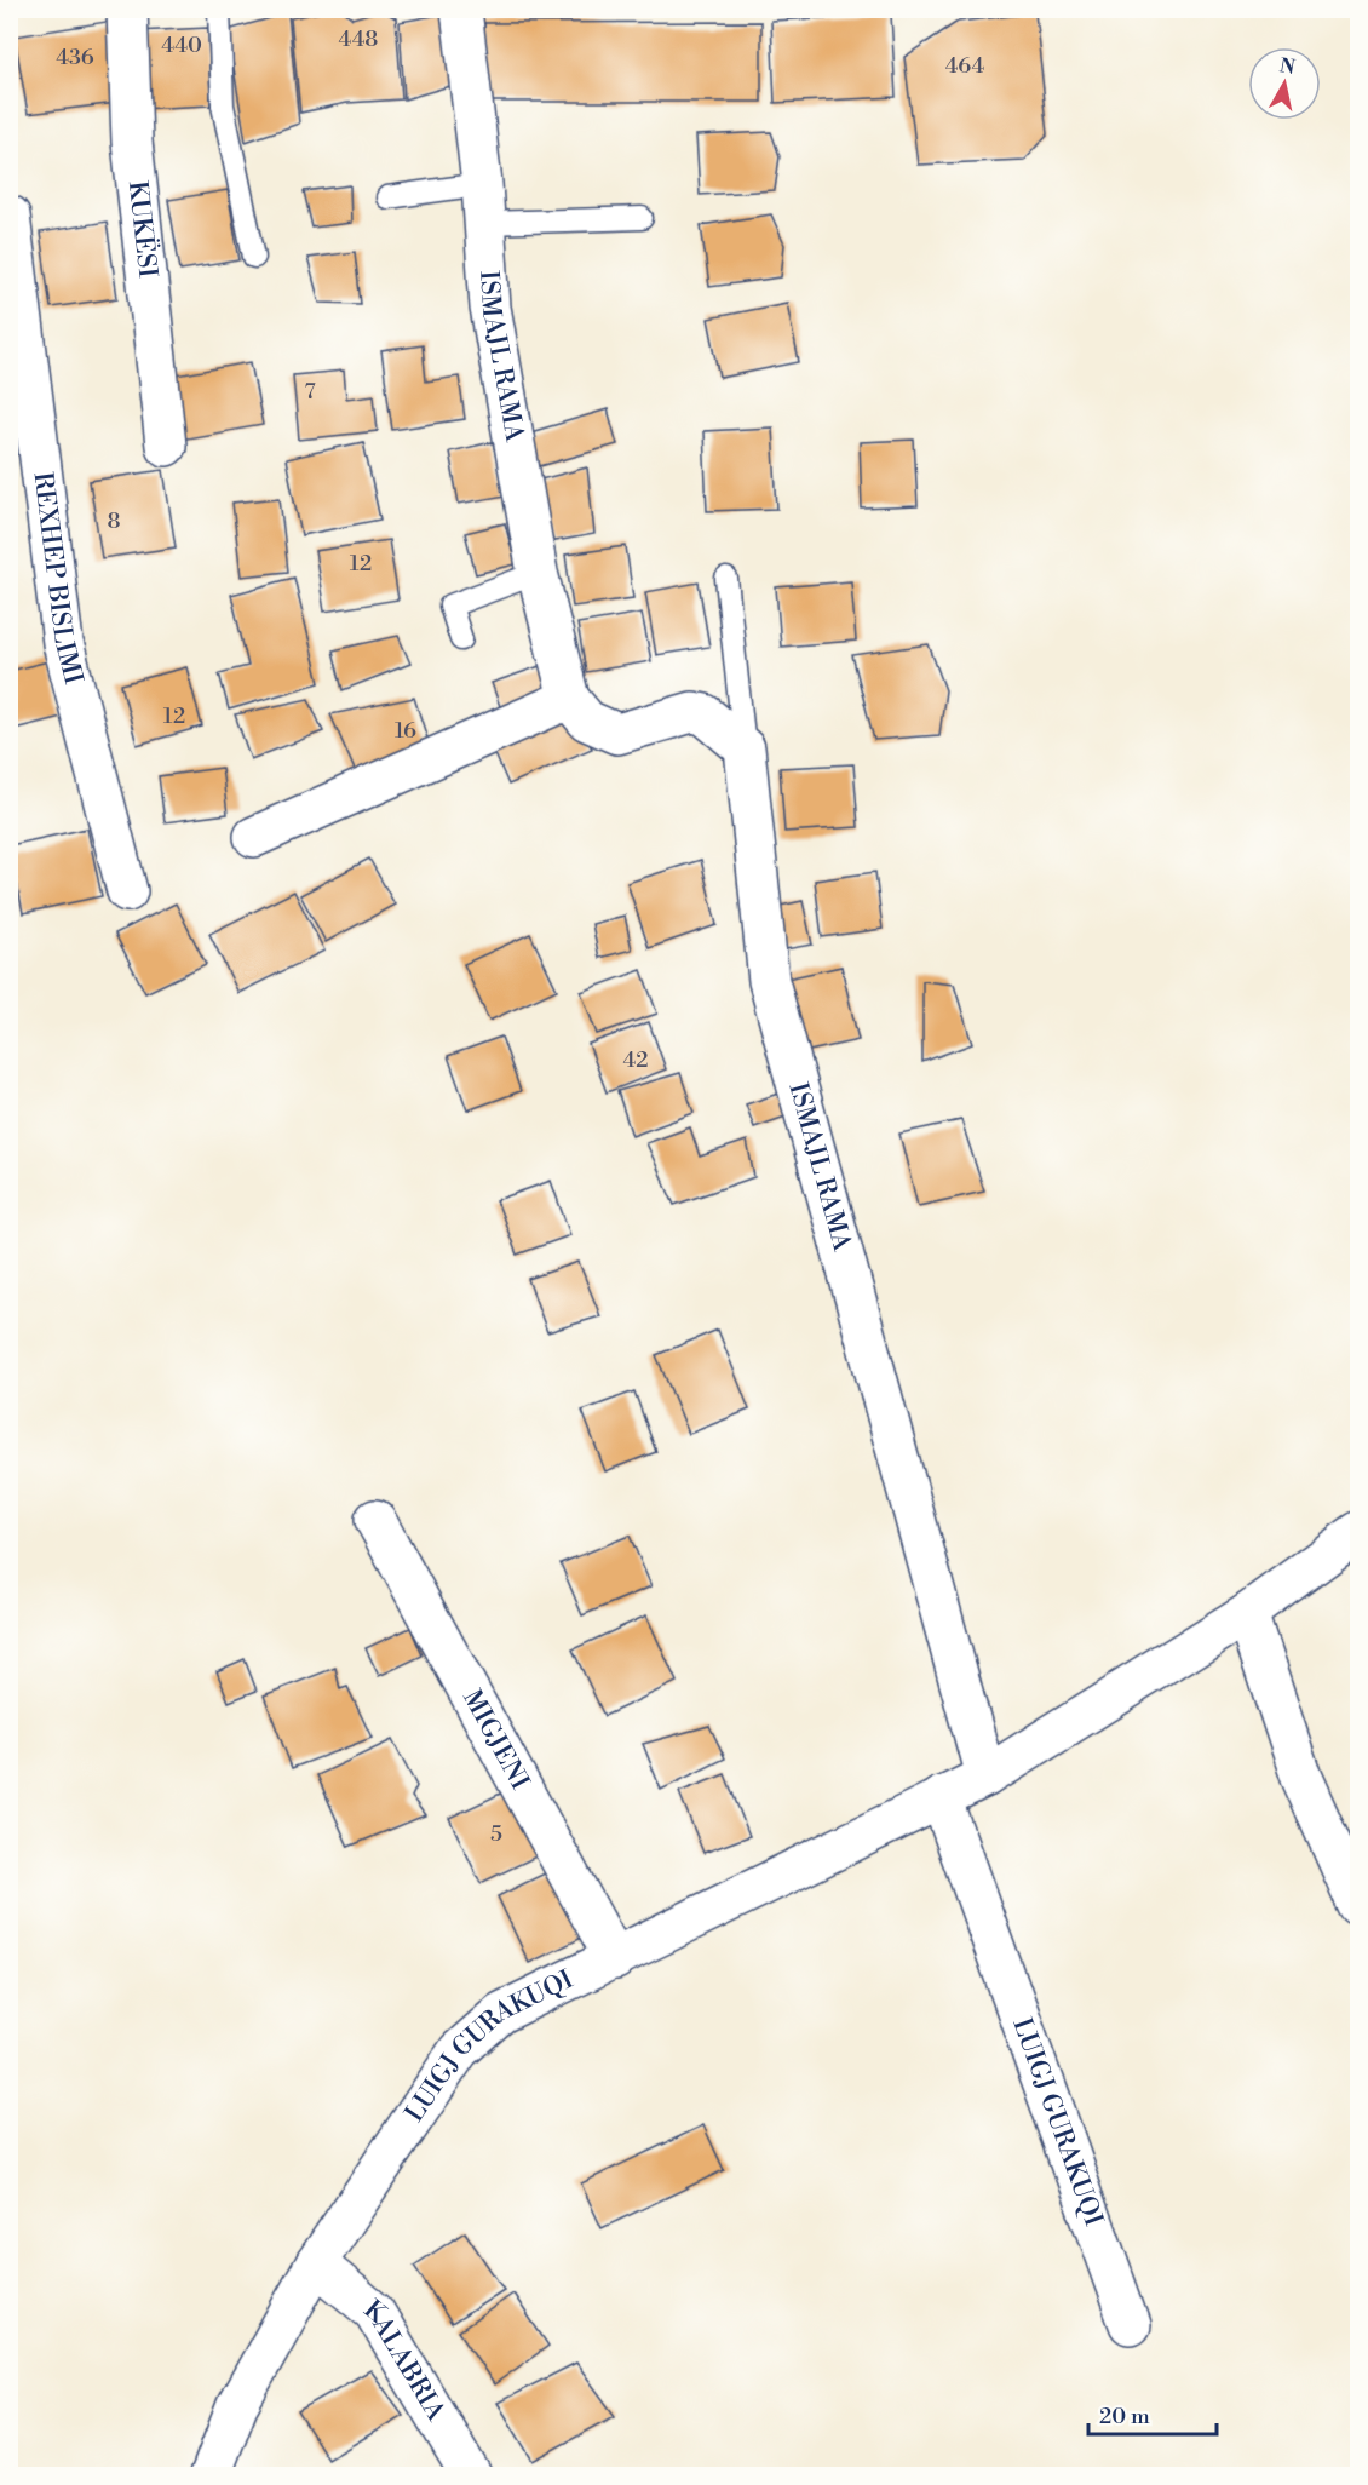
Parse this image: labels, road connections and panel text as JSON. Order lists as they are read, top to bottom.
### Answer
{
  "streets": {
    "street": [
      "KUKËSI",
      "ISMAJL RAMA",
      "REXHEP BISLIMI",
      "MIGJENI",
      "LUIGJ GURAKUQI",
      "KALABRIA"
    ]
  },
  "crossings": [
    ["ISMAJL RAMA", "LUIGJ GURAKUQI"],
    ["MIGJENI", "LUIGJ GURAKUQI"],
    ["LUIGJ GURAKUQI", "KALABRIA"]
  ],
  "house_numbers": [
    "448",
    "440",
    "436",
    "464",
    "7",
    "8",
    "12",
    "12",
    "16",
    "42",
    "5"
  ],
  "scale_bar": "20 m",
  "north": "top"
}
